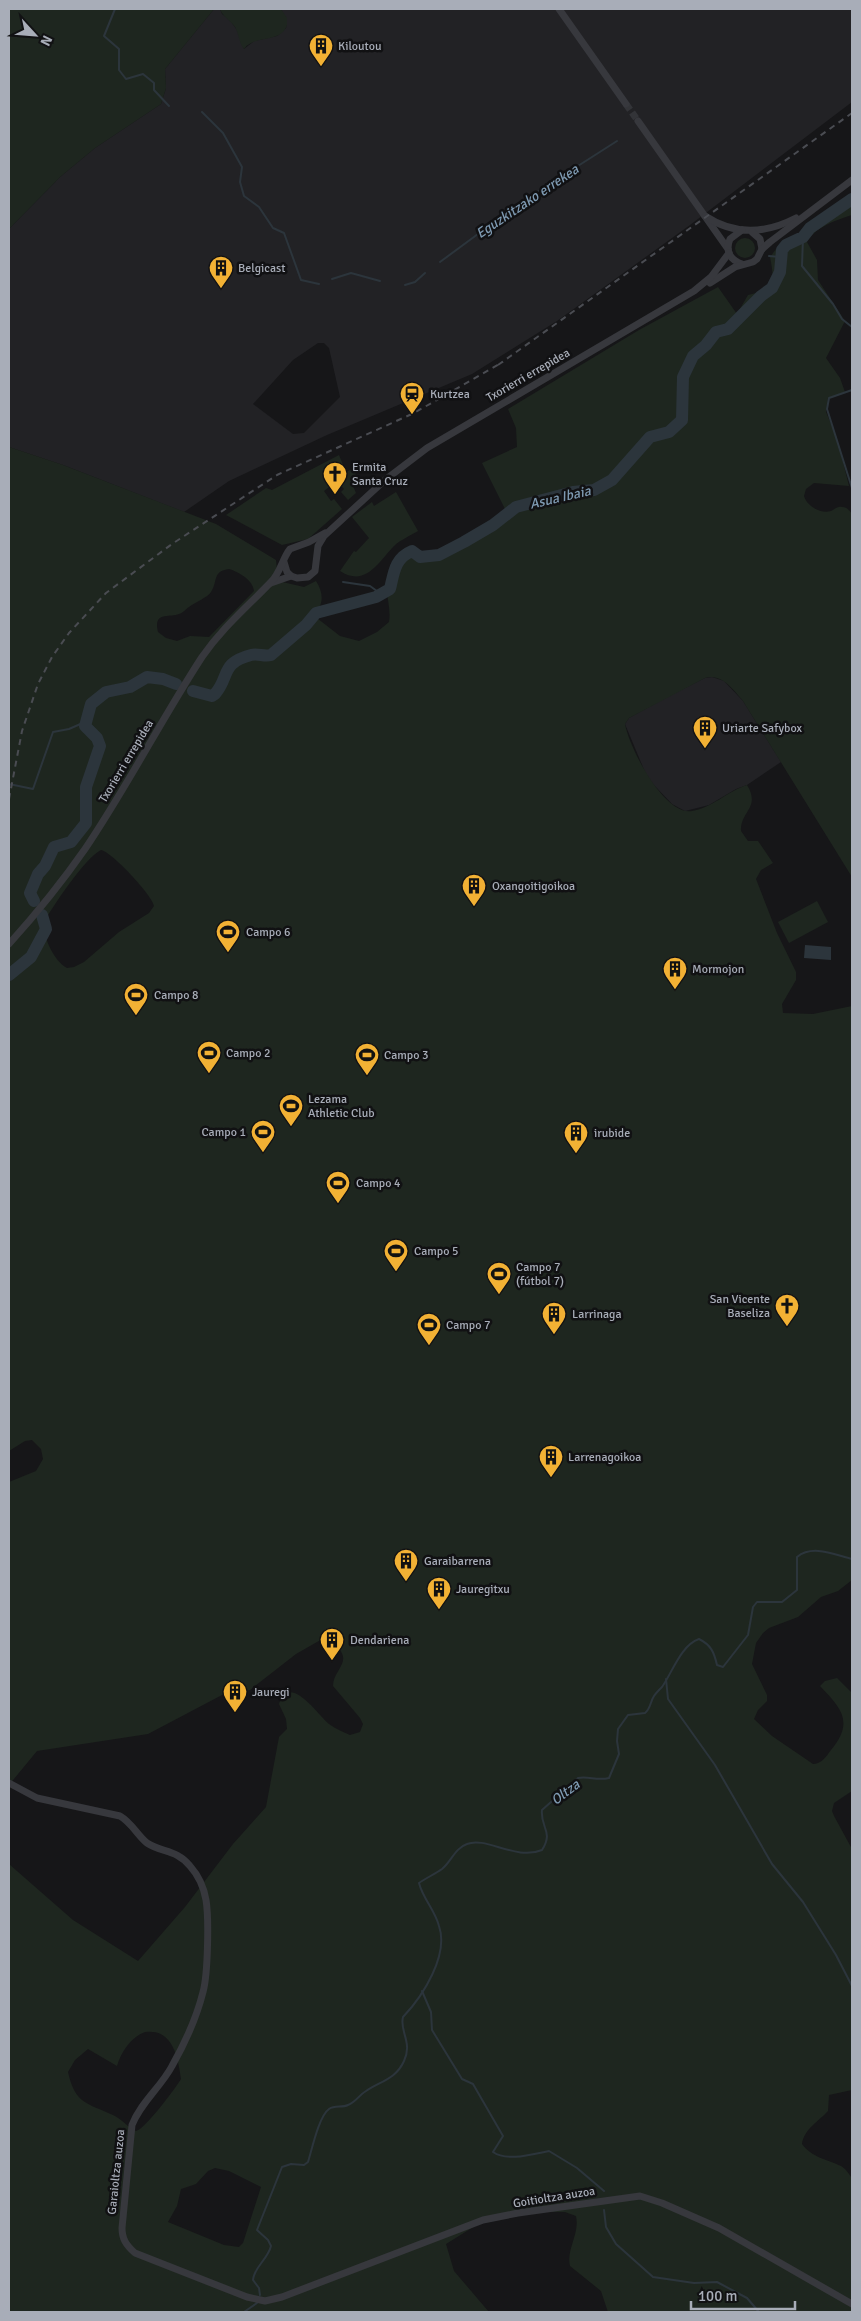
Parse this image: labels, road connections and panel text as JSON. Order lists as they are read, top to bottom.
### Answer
{
  "streets": {
    "street": ["Txorierri errepidea", "Garaioltza auzoa", "Goitioltza auzoa"]
  },
  "crossings": [
    ["Garaioltza auzoa", "Goitioltza auzoa"]
  ],
  "water": ["Eguzkitzako errekea", "Asua Ibaia", "Oltza"],
  "places": {
    "building": [
      "Kiloutou",
      "Belgicast",
      "Uriarte Safybox",
      "Oxangoitigoikoa",
      "Mormojon",
      "irubide",
      "Larrinaga",
      "Larrenagoikoa",
      "Garaibarrena",
      "Jauregitxu",
      "Dendariena",
      "Jauregi"
    ],
    "station": ["Kurtzea"],
    "church": ["Ermita Santa Cruz", "San Vicente Baseliza"],
    "sports": [
      "Campo 6",
      "Campo 8",
      "Campo 2",
      "Campo 3",
      "Lezama Athletic Club",
      "Campo 1",
      "Campo 4",
      "Campo 5",
      "Campo 7 (fútbol 7)",
      "Campo 7"
    ]
  },
  "scale_bar": "100 m",
  "north": "bottom right"
}
